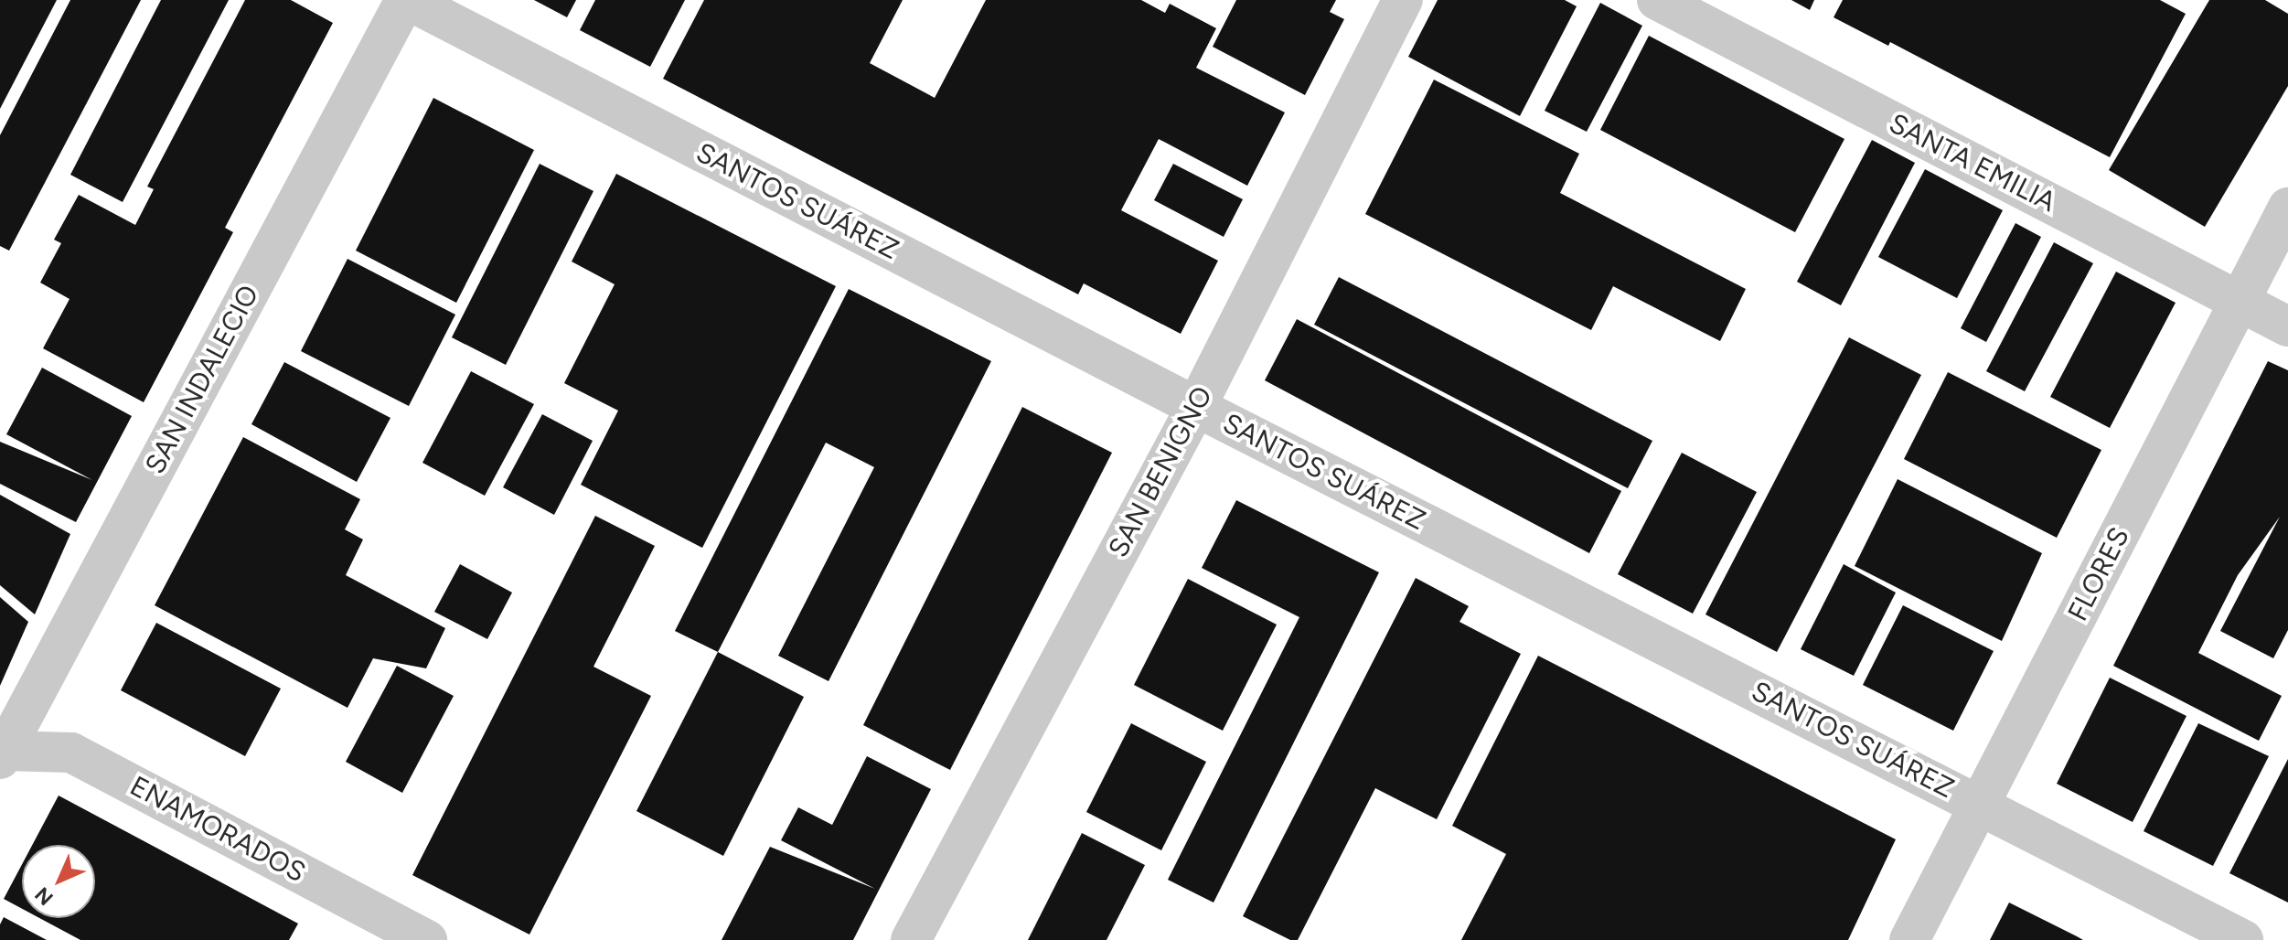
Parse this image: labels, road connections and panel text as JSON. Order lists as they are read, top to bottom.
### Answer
{
  "streets": {
    "street": [
      "SANTA EMILIA",
      "SANTOS SUÁREZ",
      "SAN INDALECIO",
      "SAN BENIGNO",
      "FLORES",
      "ENAMORADOS"
    ]
  },
  "crossings": [
    ["SANTA EMILIA", "FLORES"],
    ["SANTOS SUÁREZ", "SAN INDALECIO"],
    ["SANTOS SUÁREZ", "SAN BENIGNO"],
    ["SANTOS SUÁREZ", "FLORES"],
    ["SAN INDALECIO", "ENAMORADOS"]
  ],
  "north": "bottom left"
}
